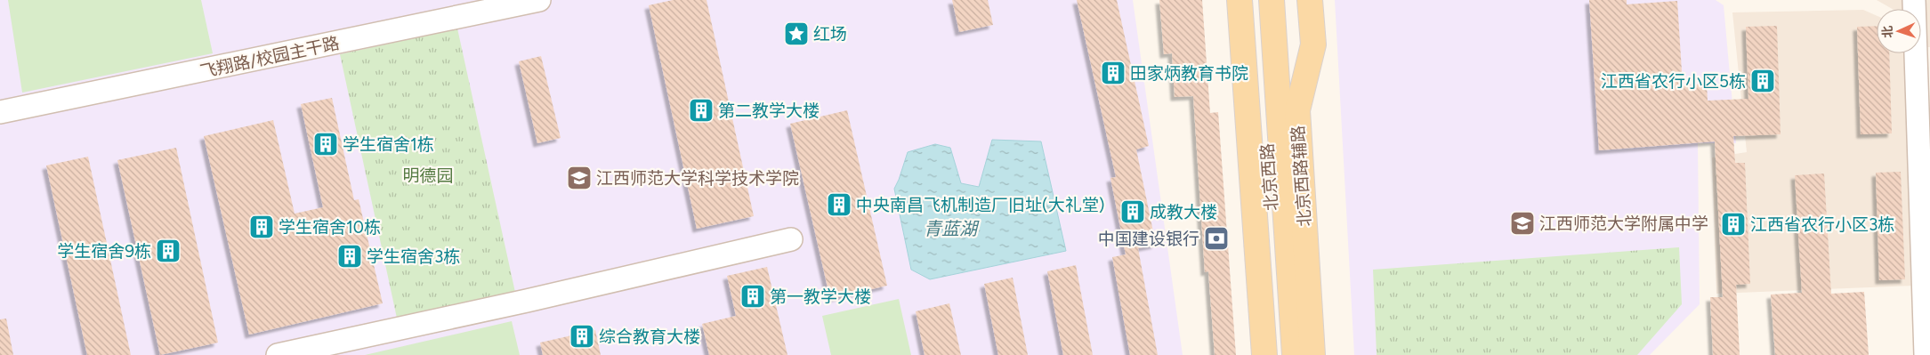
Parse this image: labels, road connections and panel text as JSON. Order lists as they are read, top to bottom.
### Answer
{
  "streets": {
    "main road": ["北京西路辅路", "北京西路"],
    "street": ["飞翔路/校园主干路"]
  },
  "water": ["青蓝湖"],
  "parks": ["明德园"],
  "places": {
    "place": ["红场"],
    "building": [
      "田家炳教育书院",
      "江西省农行小区5栋",
      "第二教学大楼",
      "学生宿舍1栋",
      "中央南昌飞机制造厂旧址(大礼堂)",
      "成教大楼",
      "江西省农行小区3栋",
      "学生宿舍10栋",
      "学生宿舍9栋",
      "学生宿舍3栋",
      "第一教学大楼",
      "综合教育大楼"
    ],
    "school or university": ["江西师范大学科学技术学院", "江西师范大学附属中学"],
    "bank": ["中国建设银行"]
  },
  "north": "left"
}
